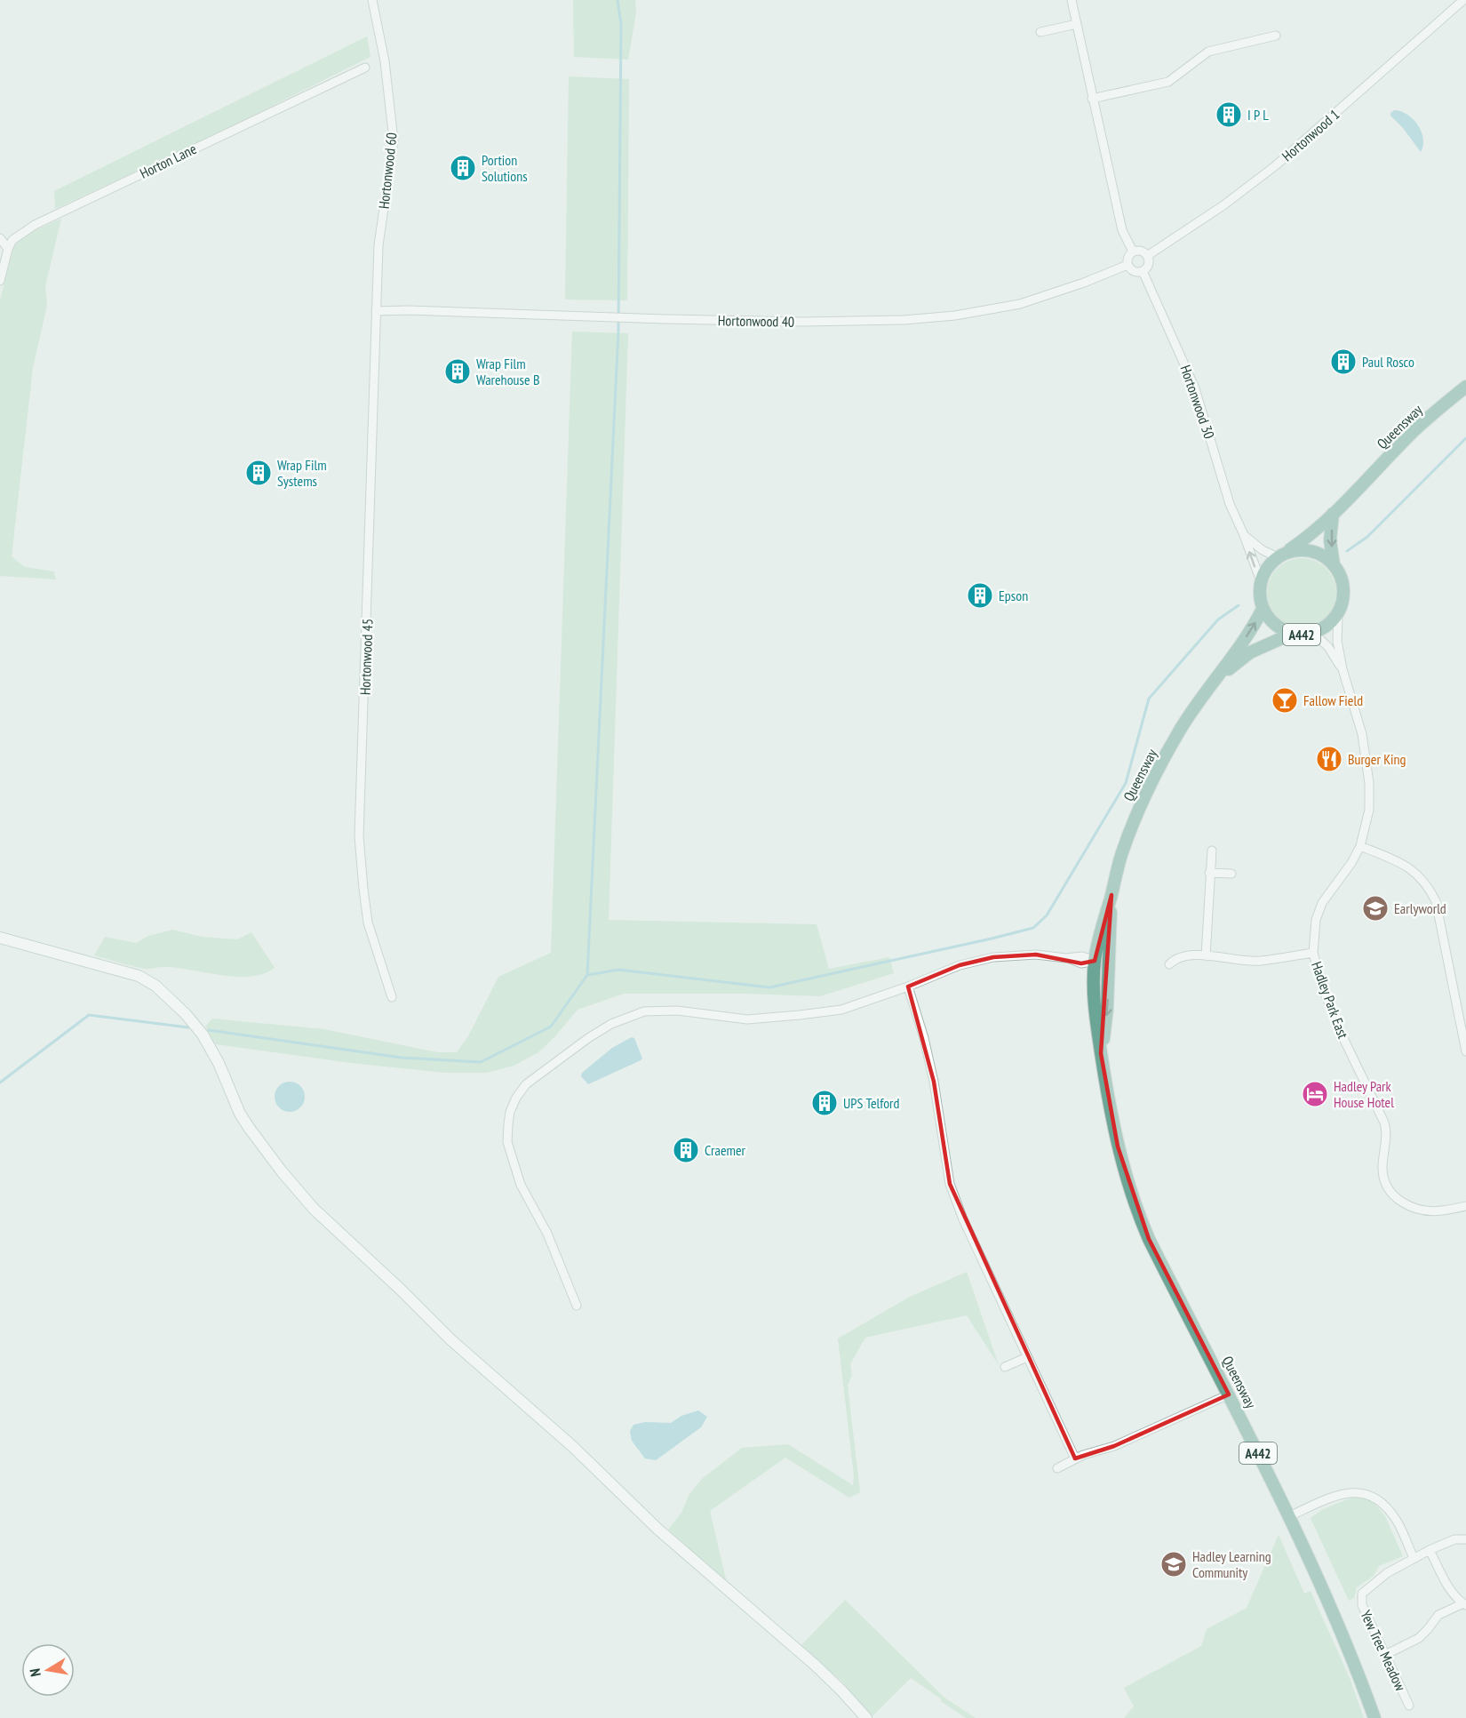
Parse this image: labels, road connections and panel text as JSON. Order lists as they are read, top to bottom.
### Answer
{
  "streets": {
    "main road": ["Queensway", "A442"],
    "street": [
      "Hortonwood 1",
      "Horton Lane",
      "Hortonwood 60",
      "Hortonwood 40",
      "Hortonwood 30",
      "Hortonwood 45",
      "Hadley Park East",
      "Yew Tree Meadow"
    ]
  },
  "crossings": [
    ["Hortonwood 1", "Hortonwood 40"],
    ["Hortonwood 1", "Hortonwood 30"],
    ["Hortonwood 60", "Hortonwood 40"],
    ["Hortonwood 60", "Hortonwood 45"],
    ["Hortonwood 40", "Hortonwood 30"],
    ["Hortonwood 40", "Hortonwood 45"],
    ["Hortonwood 30", "Queensway"],
    ["Hortonwood 30", "A442"],
    ["Hortonwood 30", "Hadley Park East"],
    ["Queensway", "A442"],
    ["Queensway", "Hadley Park East"],
    ["A442", "Hadley Park East"]
  ],
  "places": {
    "building": [
      "I P L",
      "Portion Solutions",
      "Paul Rosco",
      "Wrap Film Warehouse B",
      "Wrap Film Systems",
      "Epson",
      "UPS Telford",
      "Craemer"
    ],
    "bar": ["Fallow Field"],
    "restaurant": ["Burger King"],
    "school or university": ["Earlyworld", "Hadley Learning Community"],
    "hotel": ["Hadley Park House Hotel"]
  },
  "north": "left"
}
